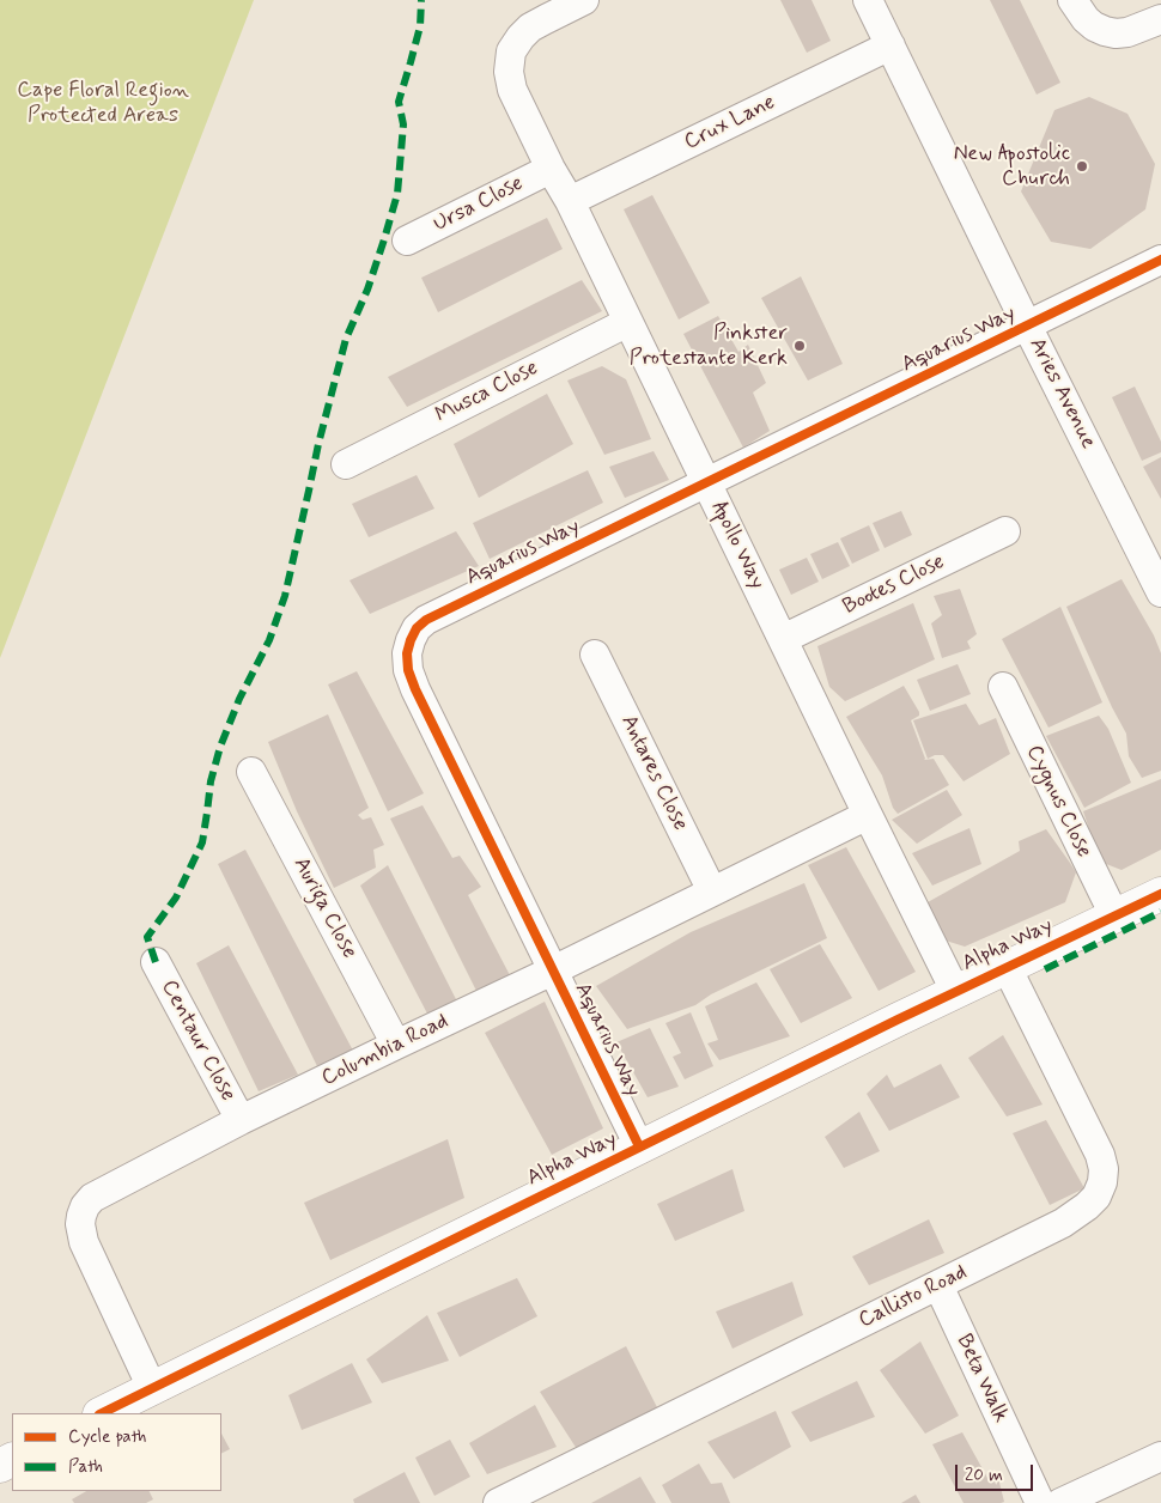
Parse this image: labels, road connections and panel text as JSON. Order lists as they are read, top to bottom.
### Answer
{
  "streets": {
    "street": [
      "Crux Lane",
      "Ursa Close",
      "Aquarius Way",
      "Musca Close",
      "Aries Avenue",
      "Apollo Way",
      "Bootes Close",
      "Antares Close",
      "Cygnus Close",
      "Auriga Close",
      "Alpha Way",
      "Centaur Close",
      "Columbia Road",
      "Callisto Road",
      "Beta Walk"
    ]
  },
  "crossings": [
    ["Crux Lane", "Aries Avenue"],
    ["Crux Lane", "Apollo Way"],
    ["Ursa Close", "Apollo Way"],
    ["Aquarius Way", "Aries Avenue"],
    ["Aquarius Way", "Apollo Way"],
    ["Aquarius Way", "Alpha Way"],
    ["Aquarius Way", "Columbia Road"],
    ["Musca Close", "Apollo Way"],
    ["Apollo Way", "Bootes Close"],
    ["Apollo Way", "Alpha Way"],
    ["Apollo Way", "Columbia Road"],
    ["Antares Close", "Columbia Road"],
    ["Cygnus Close", "Alpha Way"],
    ["Auriga Close", "Columbia Road"],
    ["Alpha Way", "Columbia Road"],
    ["Alpha Way", "Callisto Road"],
    ["Centaur Close", "Columbia Road"],
    ["Callisto Road", "Beta Walk"]
  ],
  "parks": ["Cape Floral Region Protected Areas"],
  "places": ["New Apostolic Church", "Pinkster Protestante Kerk"],
  "legend": ["Cycle path", "Path"],
  "scale_bar": "20 m"
}
